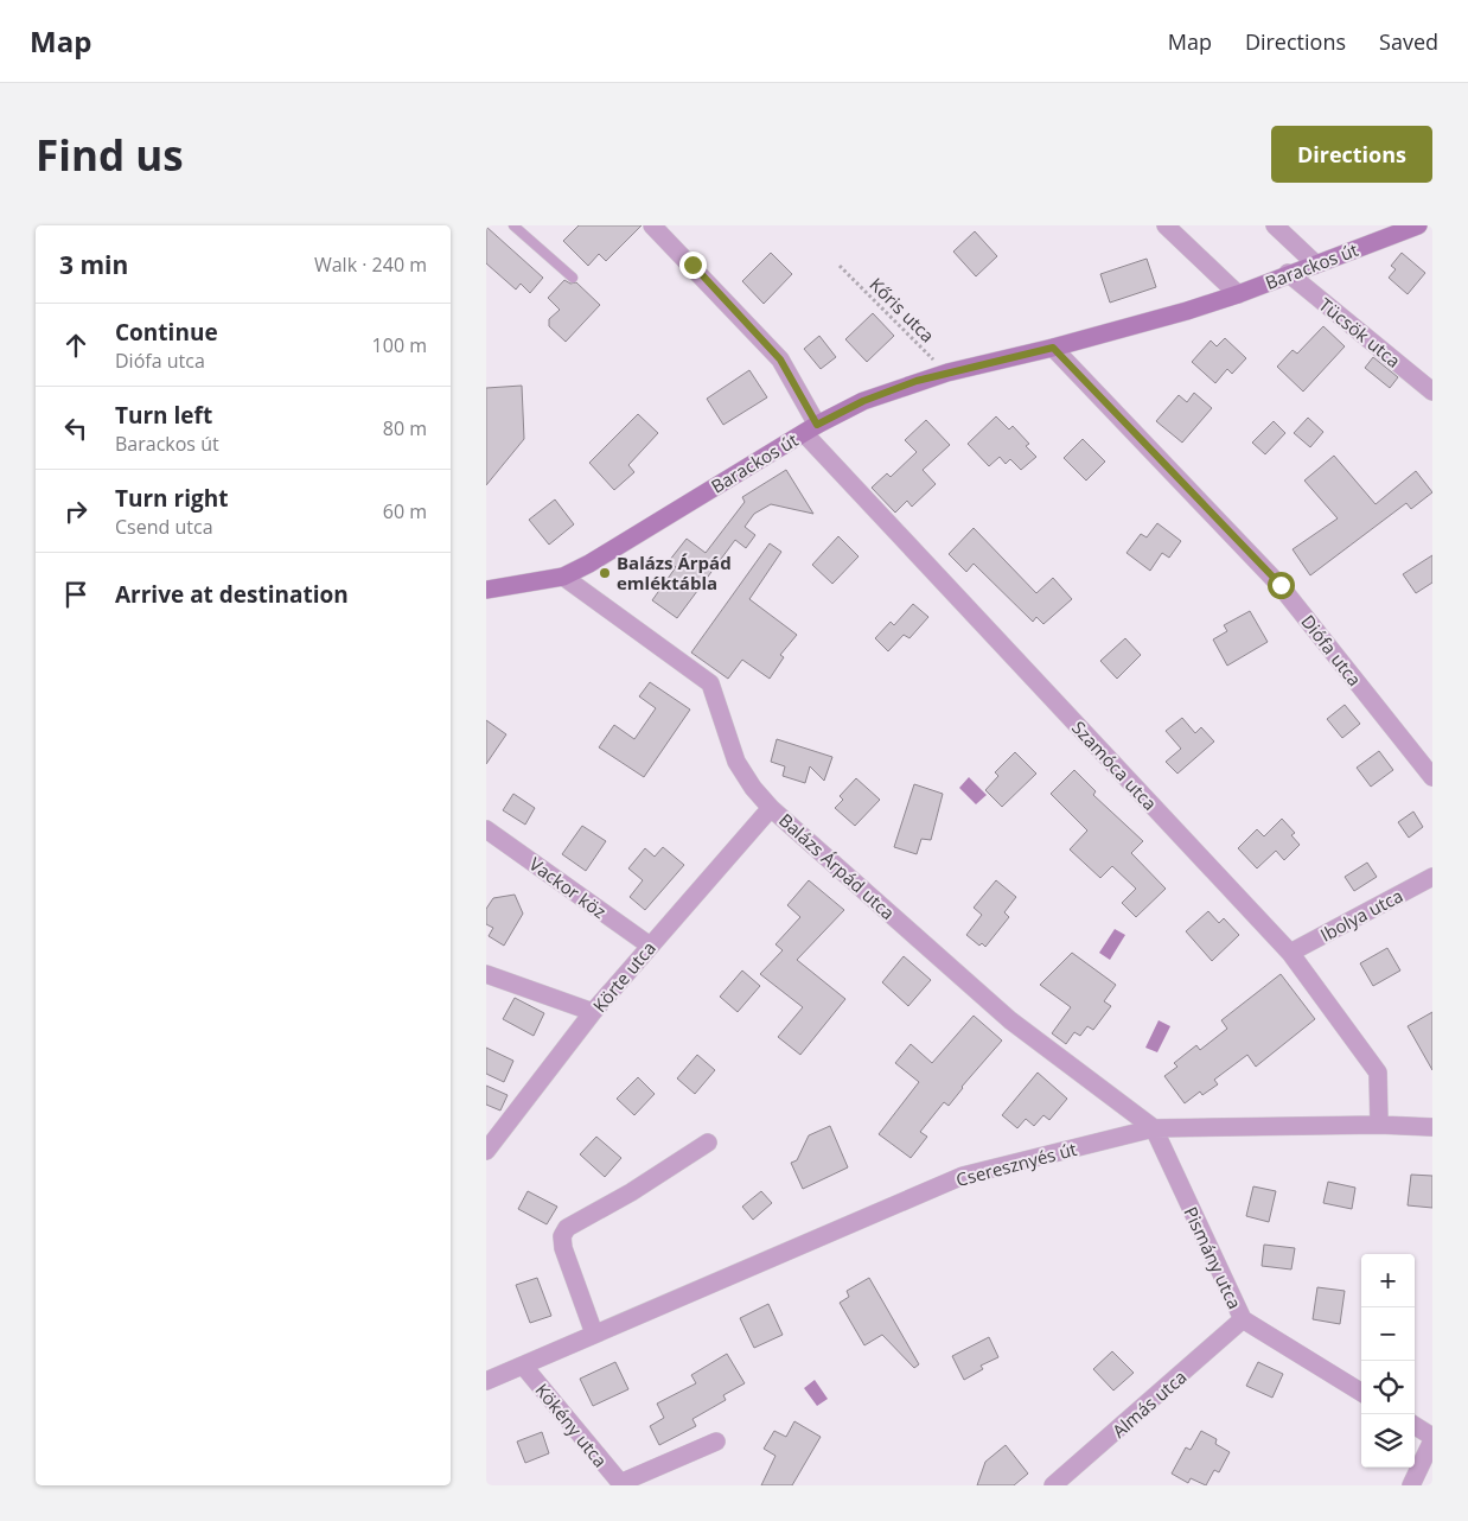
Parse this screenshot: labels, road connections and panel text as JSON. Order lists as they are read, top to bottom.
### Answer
{
  "streets": {
    "street": [
      "Barackos út",
      "Tücsök utca",
      "Diófa utca",
      "Szamóca utca",
      "Balázs Árpád utca",
      "Vackor köz",
      "Ibolya utca",
      "Körte utca",
      "Cseresznyés út",
      "Pismány utca",
      "Almás utca",
      "Kökény utca"
    ],
    "path": ["Kőris utca"]
  },
  "crossings": [
    ["Barackos út", "Kőris utca"],
    ["Barackos út", "Tücsök utca"],
    ["Barackos út", "Diófa utca"],
    ["Barackos út", "Szamóca utca"],
    ["Barackos út", "Balázs Árpád utca"],
    ["Szamóca utca", "Ibolya utca"],
    ["Szamóca utca", "Cseresznyés út"],
    ["Balázs Árpád utca", "Körte utca"],
    ["Balázs Árpád utca", "Cseresznyés út"],
    ["Balázs Árpád utca", "Pismány utca"],
    ["Vackor köz", "Körte utca"],
    ["Cseresznyés út", "Pismány utca"],
    ["Cseresznyés út", "Kökény utca"],
    ["Pismány utca", "Almás utca"]
  ],
  "places": ["Balázs Árpád emléktábla"],
  "page": {
    "header": "Map",
    "nav": ["Map", "Directions", "Saved"],
    "buttons": "Directions",
    "title": "Find us",
    "heading": ["3 min", "Walk · 240 m"],
    "list": [
      ["Continue", "Diófa utca", "100 m"],
      ["Turn left", "Barackos út", "80 m"],
      ["Turn right", "Csend utca", "60 m"],
      "Arrive at destination"
    ],
    "map_buttons": ["+", "−"]
  }
}
